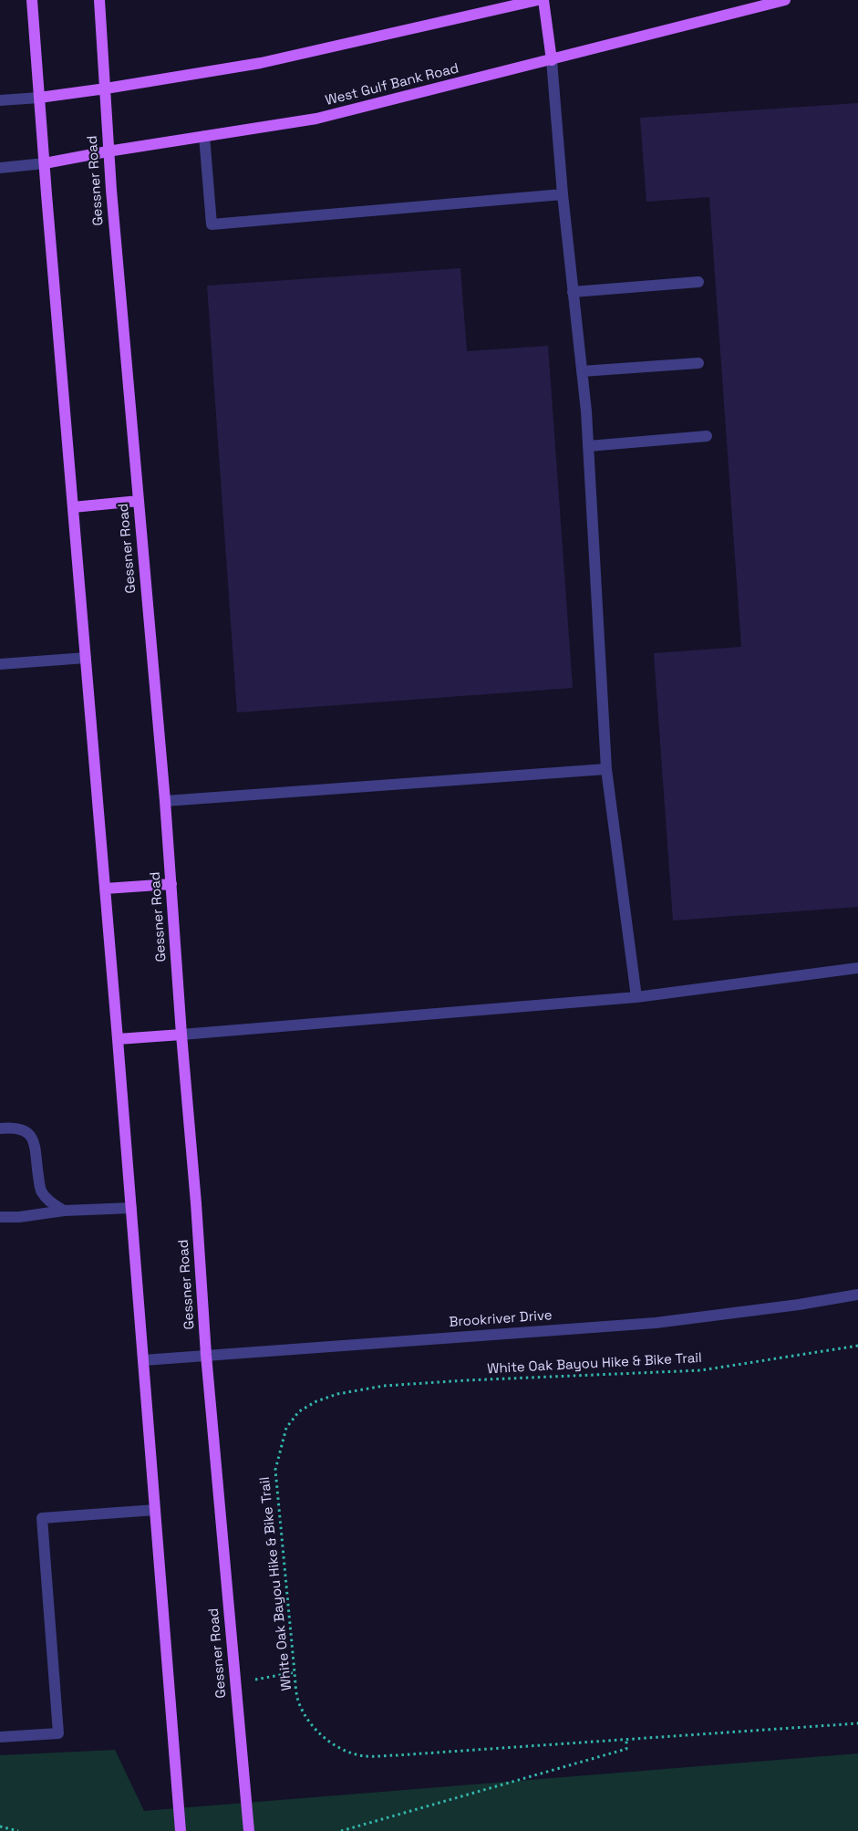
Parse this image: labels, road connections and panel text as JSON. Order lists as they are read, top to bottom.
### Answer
{
  "streets": {
    "main road": ["West Gulf Bank Road", "Gessner Road"],
    "street": ["Brookriver Drive"],
    "path": ["White Oak Bayou Hike & Bike Trail"]
  },
  "crossings": [
    ["West Gulf Bank Road", "Gessner Road"],
    ["Gessner Road", "Brookriver Drive"]
  ]
}
